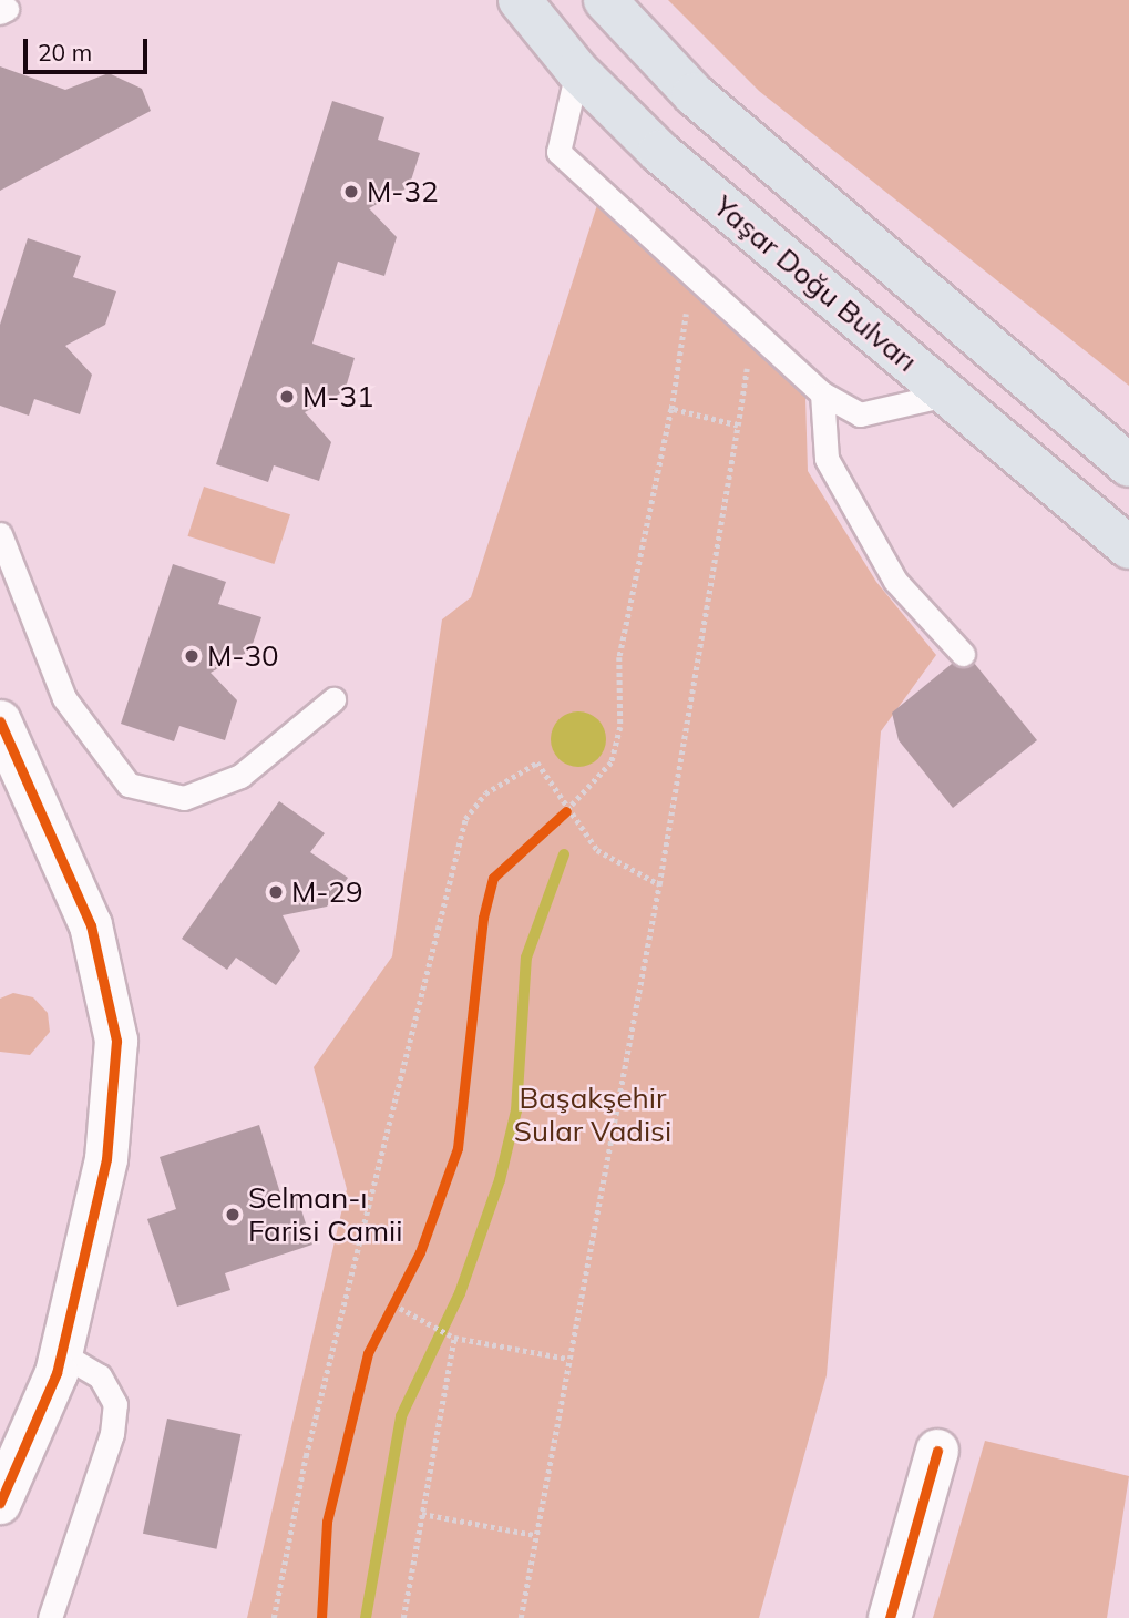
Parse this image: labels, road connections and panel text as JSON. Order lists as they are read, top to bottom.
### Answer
{
  "streets": {
    "main road": ["Yaşar Doğu Bulvarı"]
  },
  "parks": ["Başakşehir Sular Vadisi"],
  "places": [
    "M-32",
    "M-31",
    "M-30",
    "M-29",
    "Selman-ı Farisi Camii"
  ],
  "scale_bar": "20 m"
}
